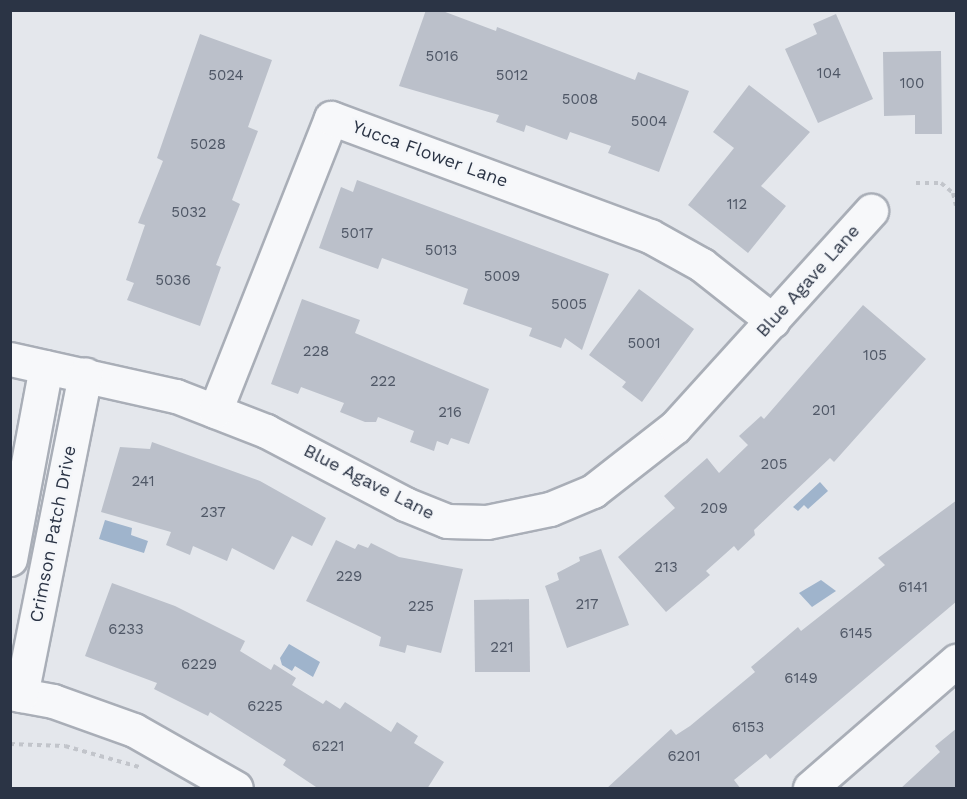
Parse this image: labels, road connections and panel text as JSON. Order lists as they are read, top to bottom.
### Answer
{
  "streets": {
    "street": ["Yucca Flower Lane", "Blue Agave Lane", "Crimson Patch Drive"]
  },
  "crossings": [
    ["Yucca Flower Lane", "Blue Agave Lane"],
    ["Blue Agave Lane", "Crimson Patch Drive"]
  ],
  "house_numbers": [
    "5016",
    "104",
    "5024",
    "5012",
    "100",
    "5008",
    "5004",
    "5028",
    "112",
    "5032",
    "5017",
    "5013",
    "5009",
    "5036",
    "5005",
    "5001",
    "228",
    "105",
    "222",
    "201",
    "216",
    "205",
    "241",
    "209",
    "237",
    "213",
    "229",
    "6141",
    "217",
    "225",
    "6233",
    "6145",
    "221",
    "6229",
    "6149",
    "6225",
    "6153",
    "6221",
    "6201"
  ]
}
